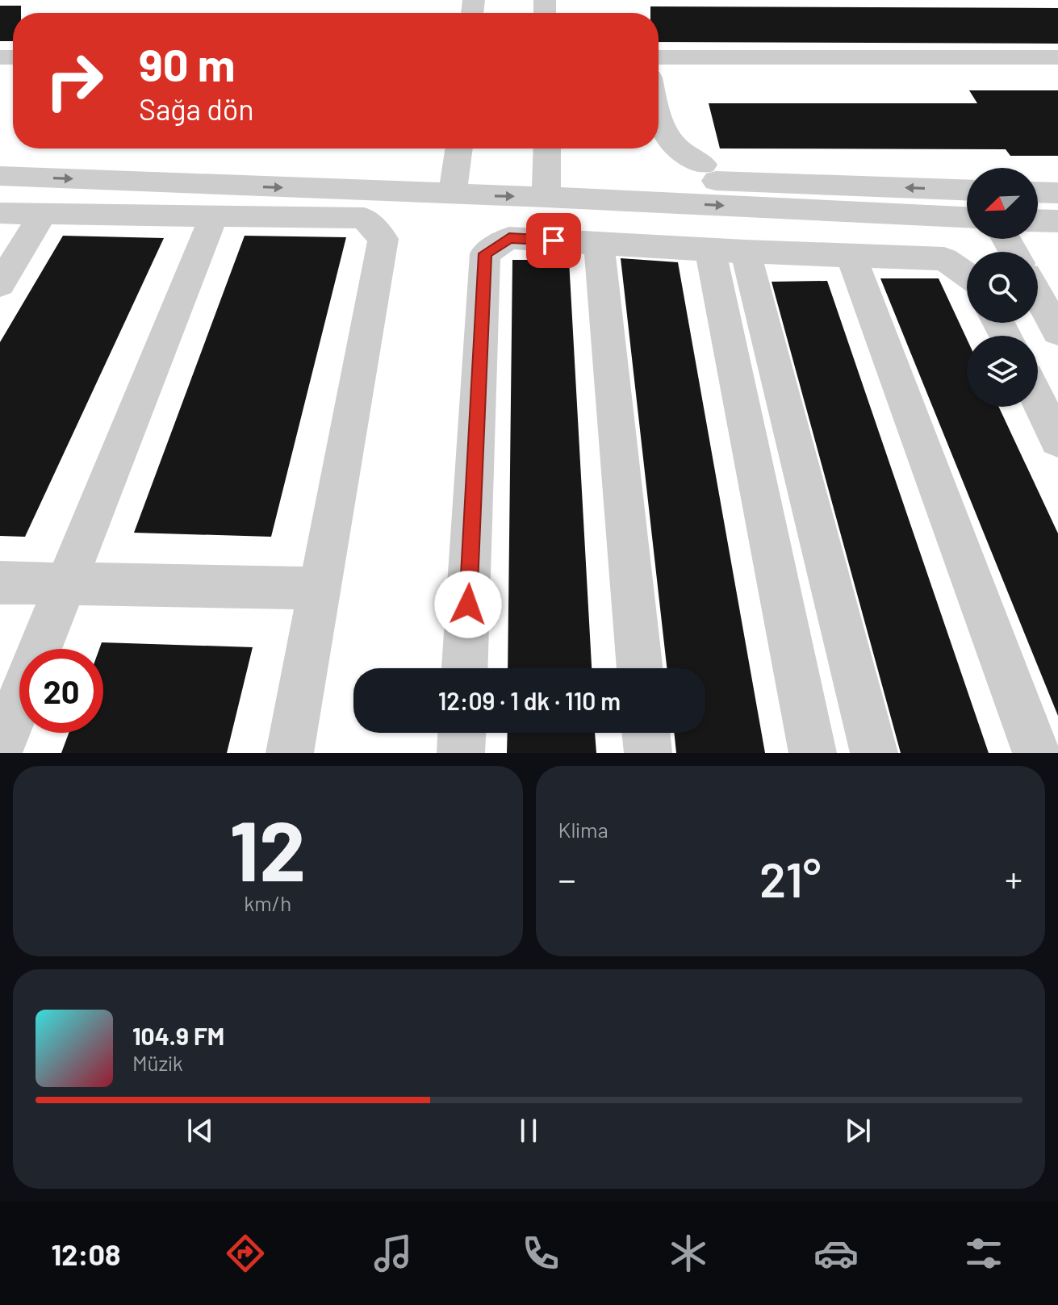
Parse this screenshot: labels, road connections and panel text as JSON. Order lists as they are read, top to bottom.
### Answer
{
  "north": "bottom left",
  "page": {
    "turn": ["90 m", "Sağa dön"],
    "limit": "20",
    "trip": "12:09 · 1 dk · 110 m",
    "tile": [
      ["12", "km/h"],
      "Klima"
    ],
    "heat": ["−", "21°", "+"],
    "song": ["104.9 FM", "Müzik"],
    "tabs": "12:08"
  }
}
